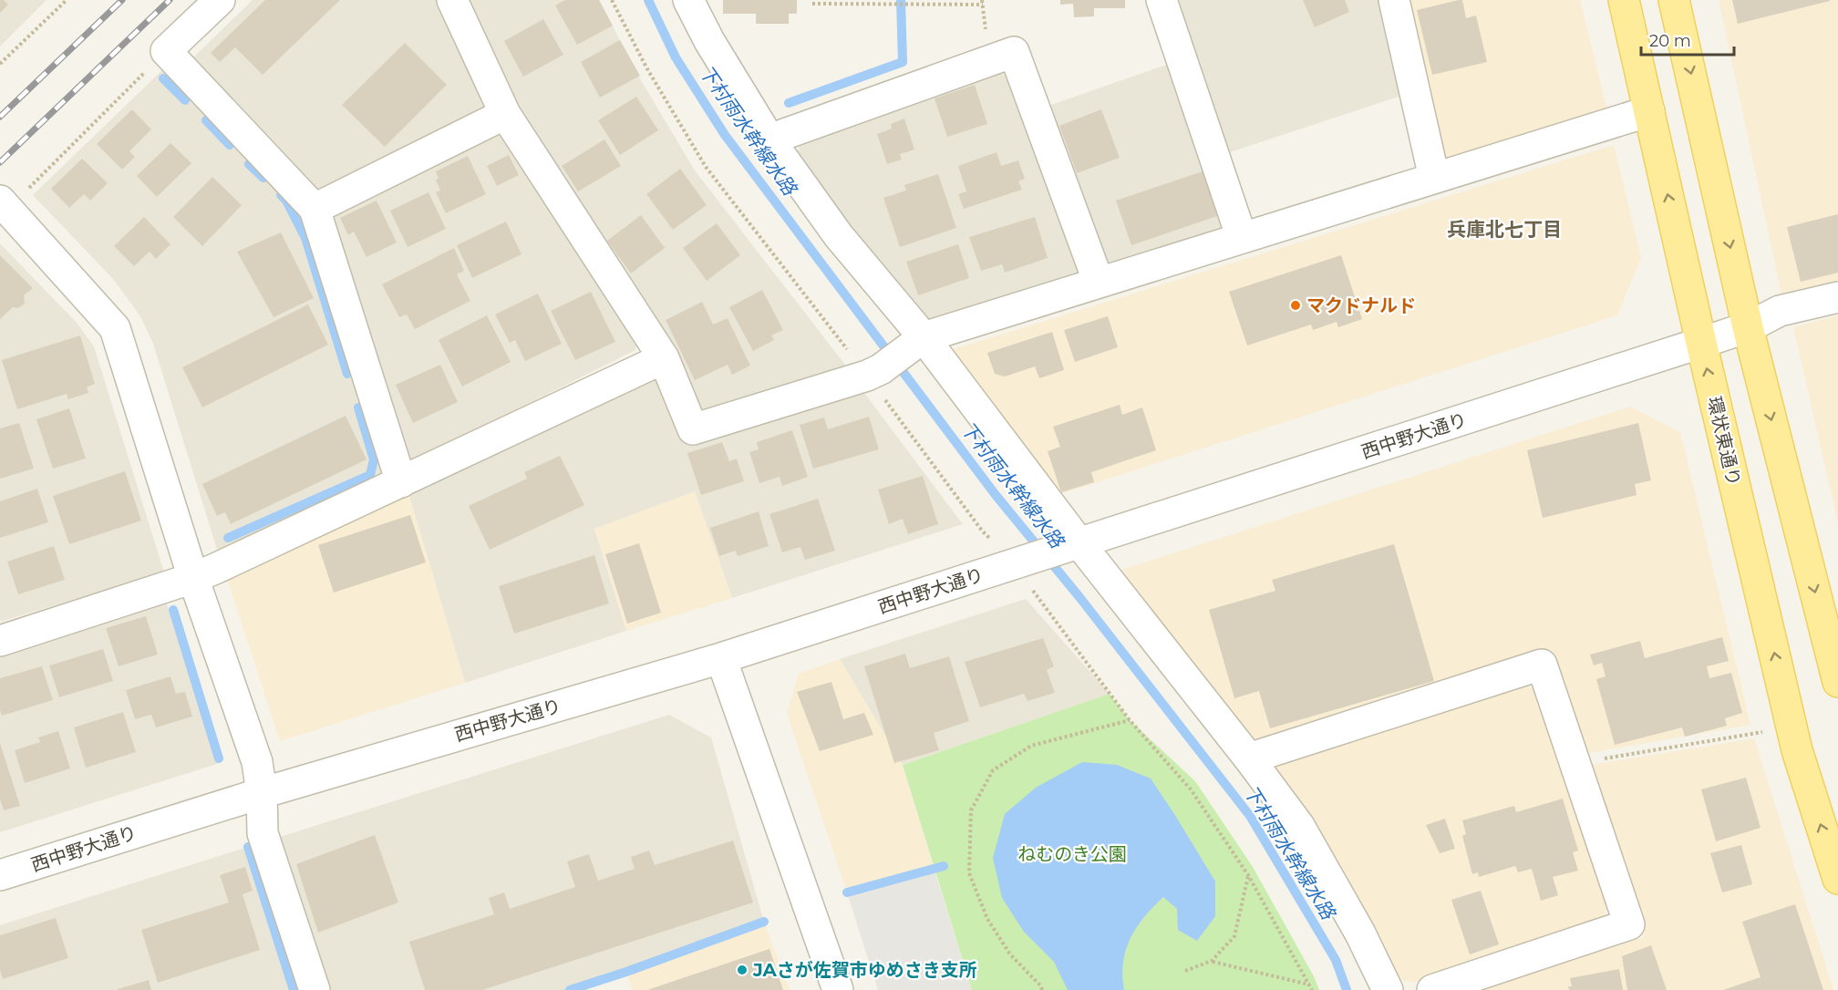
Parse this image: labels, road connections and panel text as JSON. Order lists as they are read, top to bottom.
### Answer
{
  "streets": {
    "main road": ["環状東通り"],
    "street": ["西中野大通り"]
  },
  "crossings": [
    ["西中野大通り", "環状東通り"]
  ],
  "districts": ["兵庫北七丁目"],
  "water": ["下村雨水幹線水路"],
  "parks": ["ねむのき公園"],
  "places": ["マクドナルド", "JAさが佐賀市ゆめさき支所"],
  "scale_bar": "20 m"
}
